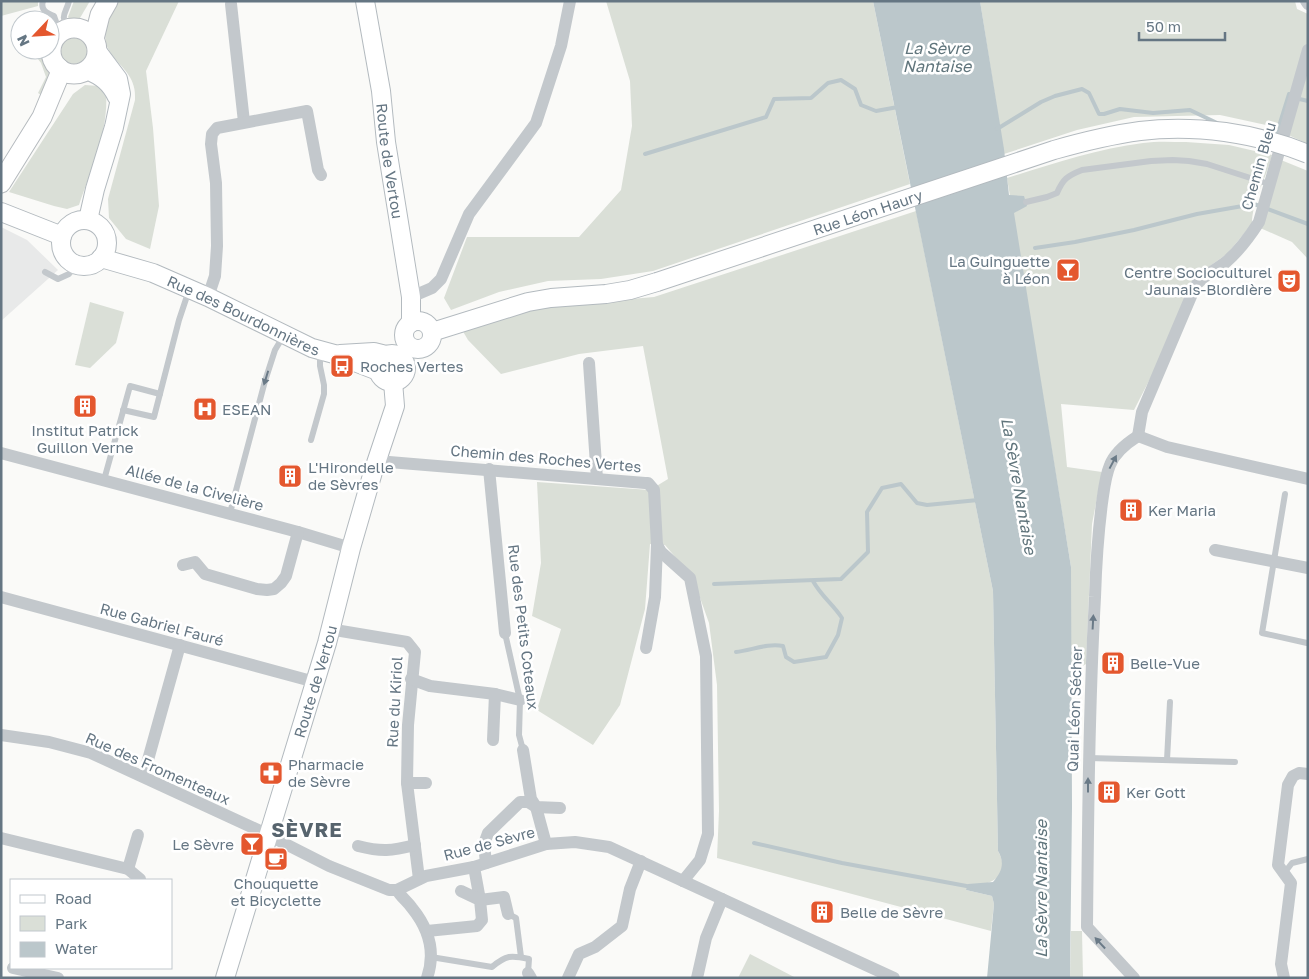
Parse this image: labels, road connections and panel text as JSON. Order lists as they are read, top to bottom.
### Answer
{
  "streets": {
    "street": [
      "Route de Vertou",
      "Chemin Bleu",
      "Rue Léon Haury",
      "Rue des Bourdonnières",
      "Chemin des Roches Vertes",
      "Allée de la Civelière",
      "Rue Gabriel Fauré",
      "Rue des Petits Coteaux",
      "Rue du Kiriol",
      "Quai Léon Sécher",
      "Rue des Fromenteaux",
      "Rue de Sèvre"
    ]
  },
  "crossings": [
    ["Route de Vertou", "Rue Léon Haury"],
    ["Route de Vertou", "Rue des Bourdonnières"],
    ["Route de Vertou", "Chemin des Roches Vertes"],
    ["Route de Vertou", "Allée de la Civelière"],
    ["Route de Vertou", "Rue Gabriel Fauré"],
    ["Route de Vertou", "Rue du Kiriol"],
    ["Route de Vertou", "Rue des Fromenteaux"],
    ["Chemin Bleu", "Quai Léon Sécher"],
    ["Chemin des Roches Vertes", "Rue des Petits Coteaux"],
    ["Rue des Petits Coteaux", "Rue de Sèvre"],
    ["Rue du Kiriol", "Rue de Sèvre"]
  ],
  "one_way": ["Quai Léon Sécher"],
  "districts": ["SÈVRE"],
  "water": ["La Sèvre Nantaise"],
  "places": {
    "bar": ["La Guinguette à Léon", "Le Sèvre"],
    "theatre": ["Centre Socioculturel Jaunais-Blordière"],
    "bus stop": ["Roches Vertes"],
    "building": [
      "Institut Patrick Guillon Verne",
      "L'Hirondelle de Sèvres",
      "Ker Maria",
      "Belle-Vue",
      "Ker Gott",
      "Belle de Sèvre"
    ],
    "hospital": ["ESEAN"],
    "pharmacy": ["Pharmacie de Sèvre"],
    "cafe": ["Chouquette et Bicyclette"]
  },
  "legend": ["Road", "Park", "Water"],
  "scale_bar": "50 m",
  "north": "bottom left"
}
